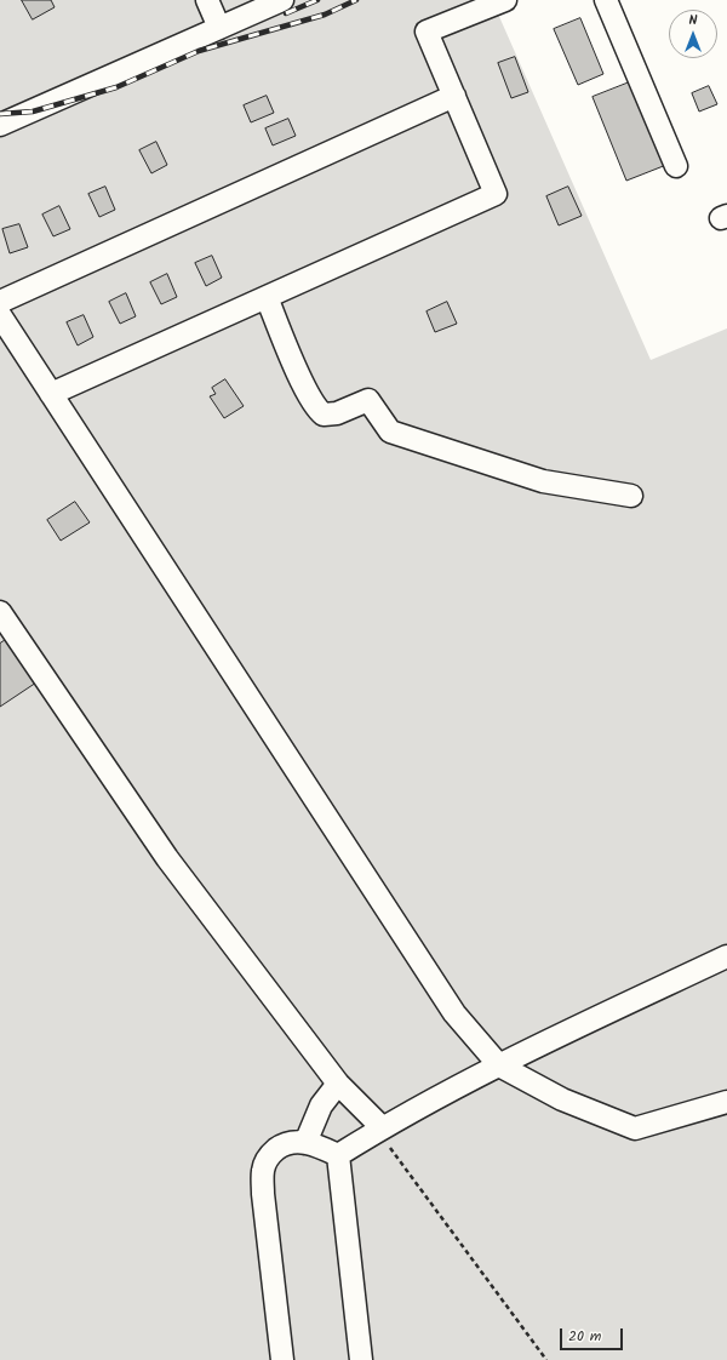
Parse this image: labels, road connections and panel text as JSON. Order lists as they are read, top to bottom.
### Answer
{
  "scale_bar": "20 m",
  "north": "top"
}
